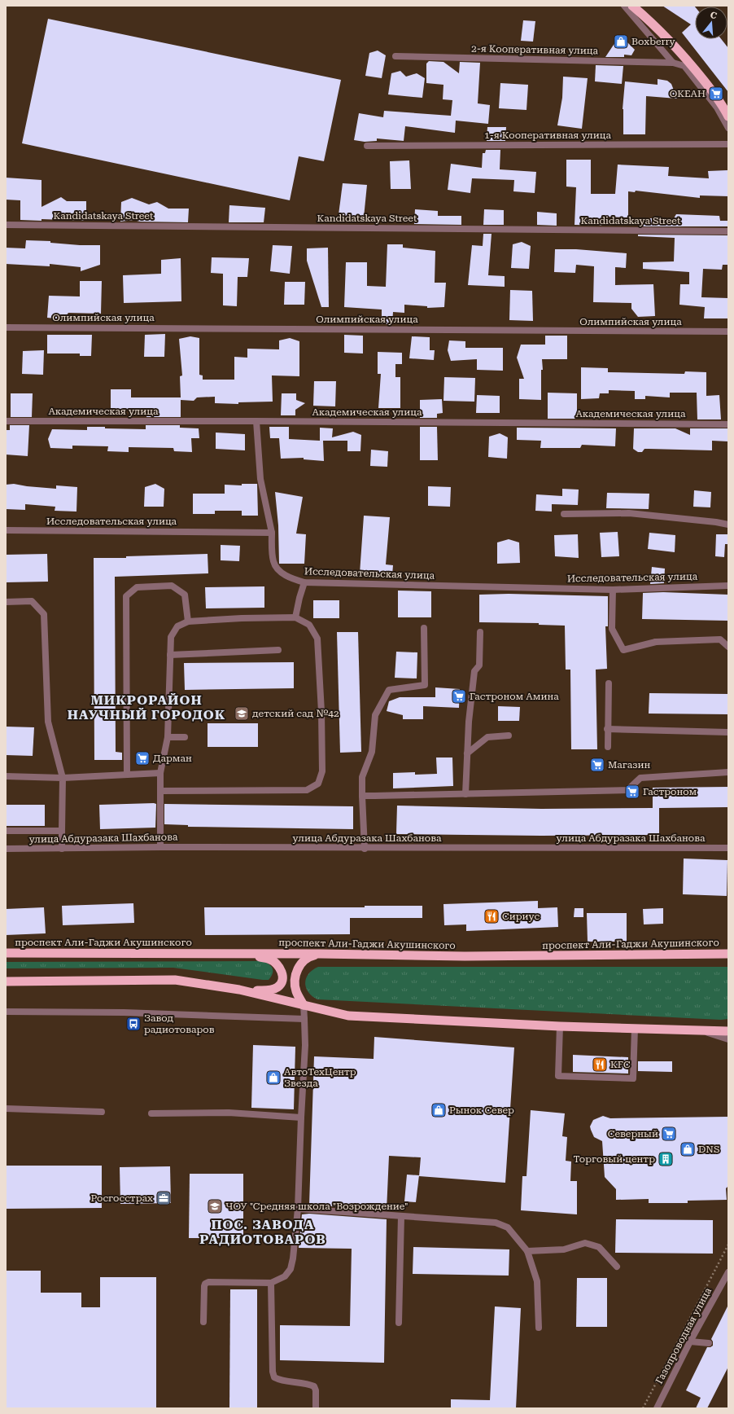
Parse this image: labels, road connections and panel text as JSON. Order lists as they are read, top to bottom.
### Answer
{
  "streets": {
    "highway": ["проспект Али-Гаджи Акушинского"],
    "street": [
      "2-я Кооперативная улица",
      "1-я Кооперативная улица",
      "Kandidatskaya Street",
      "Олимпийская улица",
      "Академическая улица",
      "Исследовательская улица",
      "улица Абдуразака Шахбанова",
      "Газопроводная улица"
    ]
  },
  "districts": ["МИКРОРАЙОН НАУЧНЫЙ ГОРОДОК", "ПОС. ЗАВОДА РАДИОТОВАРОВ"],
  "places": {
    "shop": [
      "Boxberry",
      "АвтоТехЦентр Звезда",
      "Рынок Север",
      "DNS"
    ],
    "supermarket": [
      "ОКЕАН",
      "Гастроном Амина",
      "Дарман",
      "Магазин",
      "Гастроном",
      "Северный"
    ],
    "school or university": ["детский сад №42", "ЧОУ \"Средняя школа \"Возрождение\""],
    "restaurant": ["Сириус", "KFC"],
    "bus stop": ["Завод радиотоваров"],
    "building": ["Торговый центр"],
    "office": ["Росгосстрах"]
  },
  "north": "top"
}
